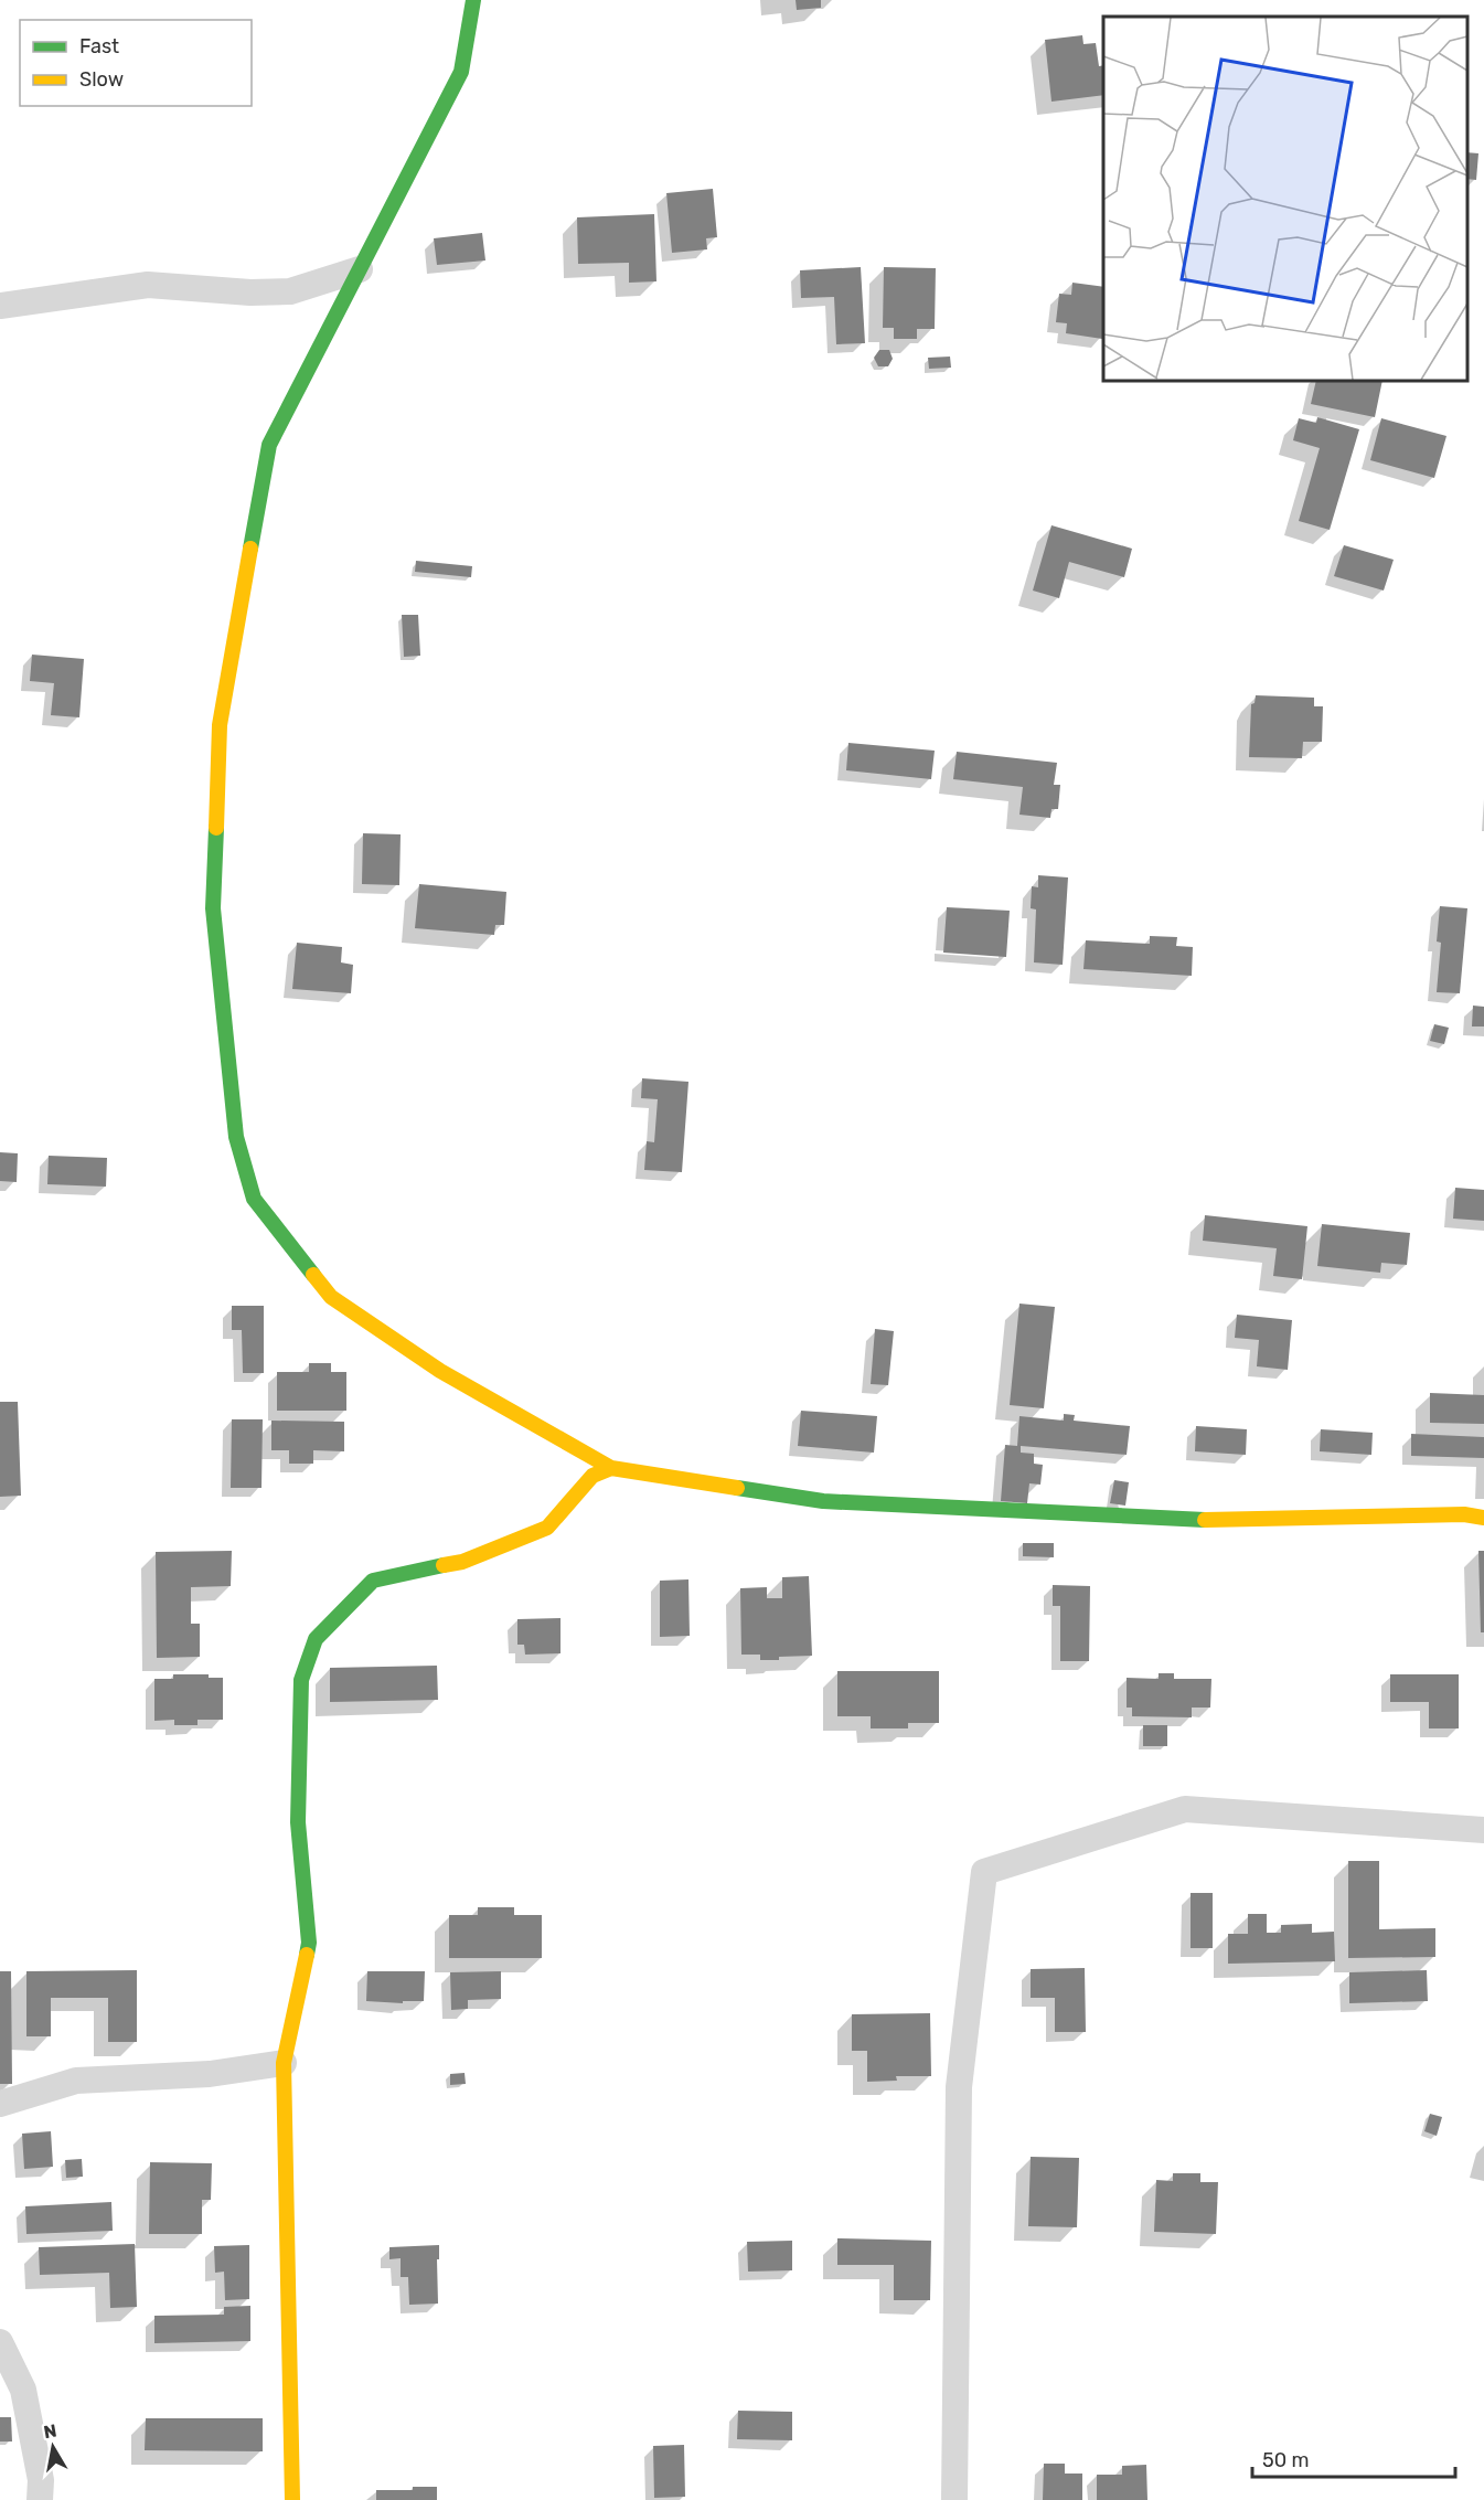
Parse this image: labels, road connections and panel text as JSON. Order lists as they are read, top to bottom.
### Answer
{
  "legend": ["Fast", "Slow"],
  "scale_bar": "50 m",
  "north": "top"
}
